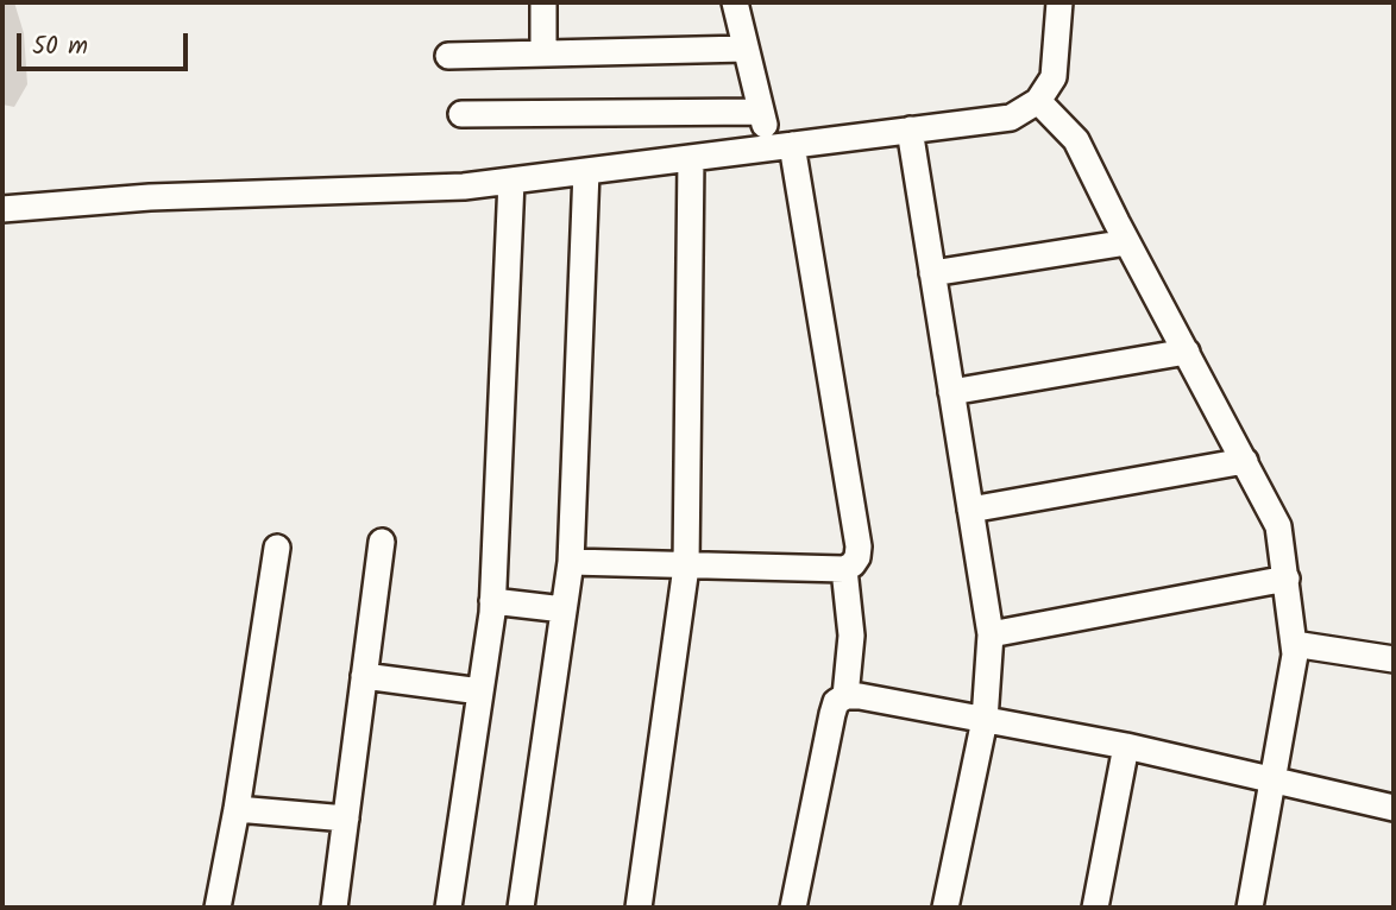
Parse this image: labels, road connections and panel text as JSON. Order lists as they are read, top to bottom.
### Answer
{
  "scale_bar": "50 m"
}
